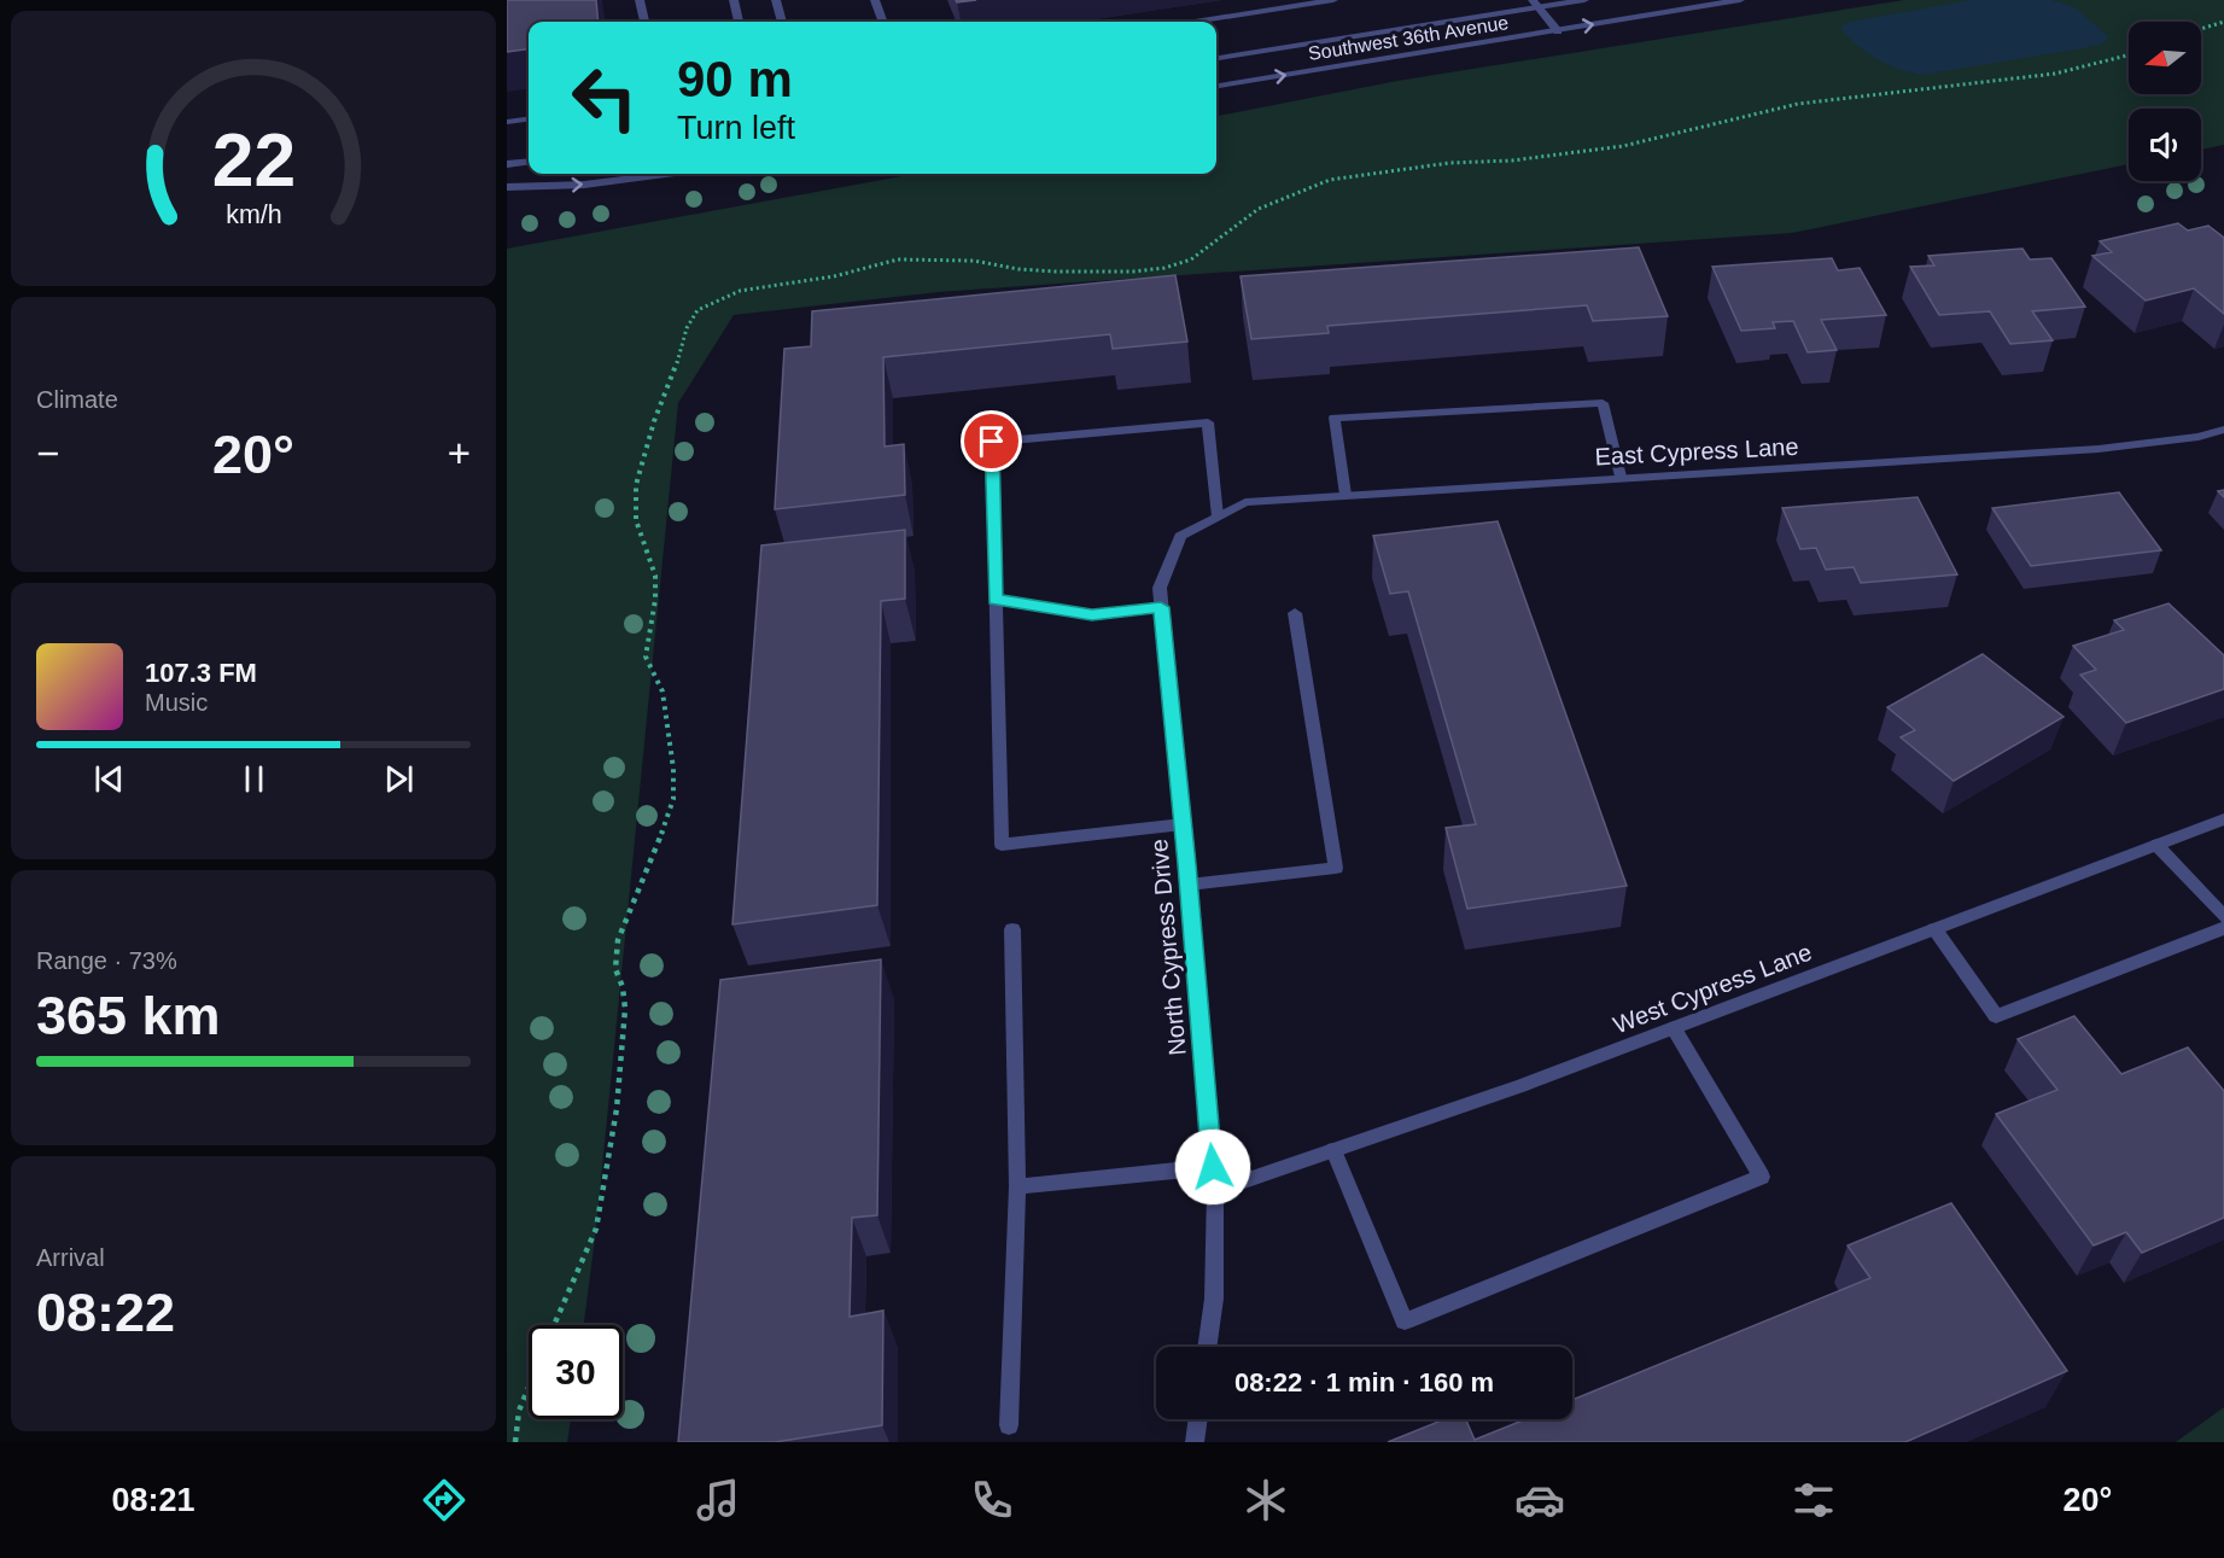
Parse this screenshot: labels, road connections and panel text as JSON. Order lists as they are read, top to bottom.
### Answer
{
  "streets": {
    "street": [
      "Southwest 36th Avenue",
      "East Cypress Lane",
      "North Cypress Drive",
      "West Cypress Lane"
    ]
  },
  "crossings": [
    ["East Cypress Lane", "North Cypress Drive"],
    ["North Cypress Drive", "West Cypress Lane"]
  ],
  "north": "left",
  "page": {
    "turn": ["90 m", "Turn left"],
    "tile": [
      "Climate",
      ["Range · 73%", "365 km"],
      ["Arrival", "08:22"]
    ],
    "heat": ["−", "20°", "+"],
    "song": ["107.3 FM", "Music"],
    "limit": "30",
    "trip": "08:22 · 1 min · 160 m",
    "tabs": ["08:21", "20°"],
    "gauge": ["22", "km/h"]
  }
}
